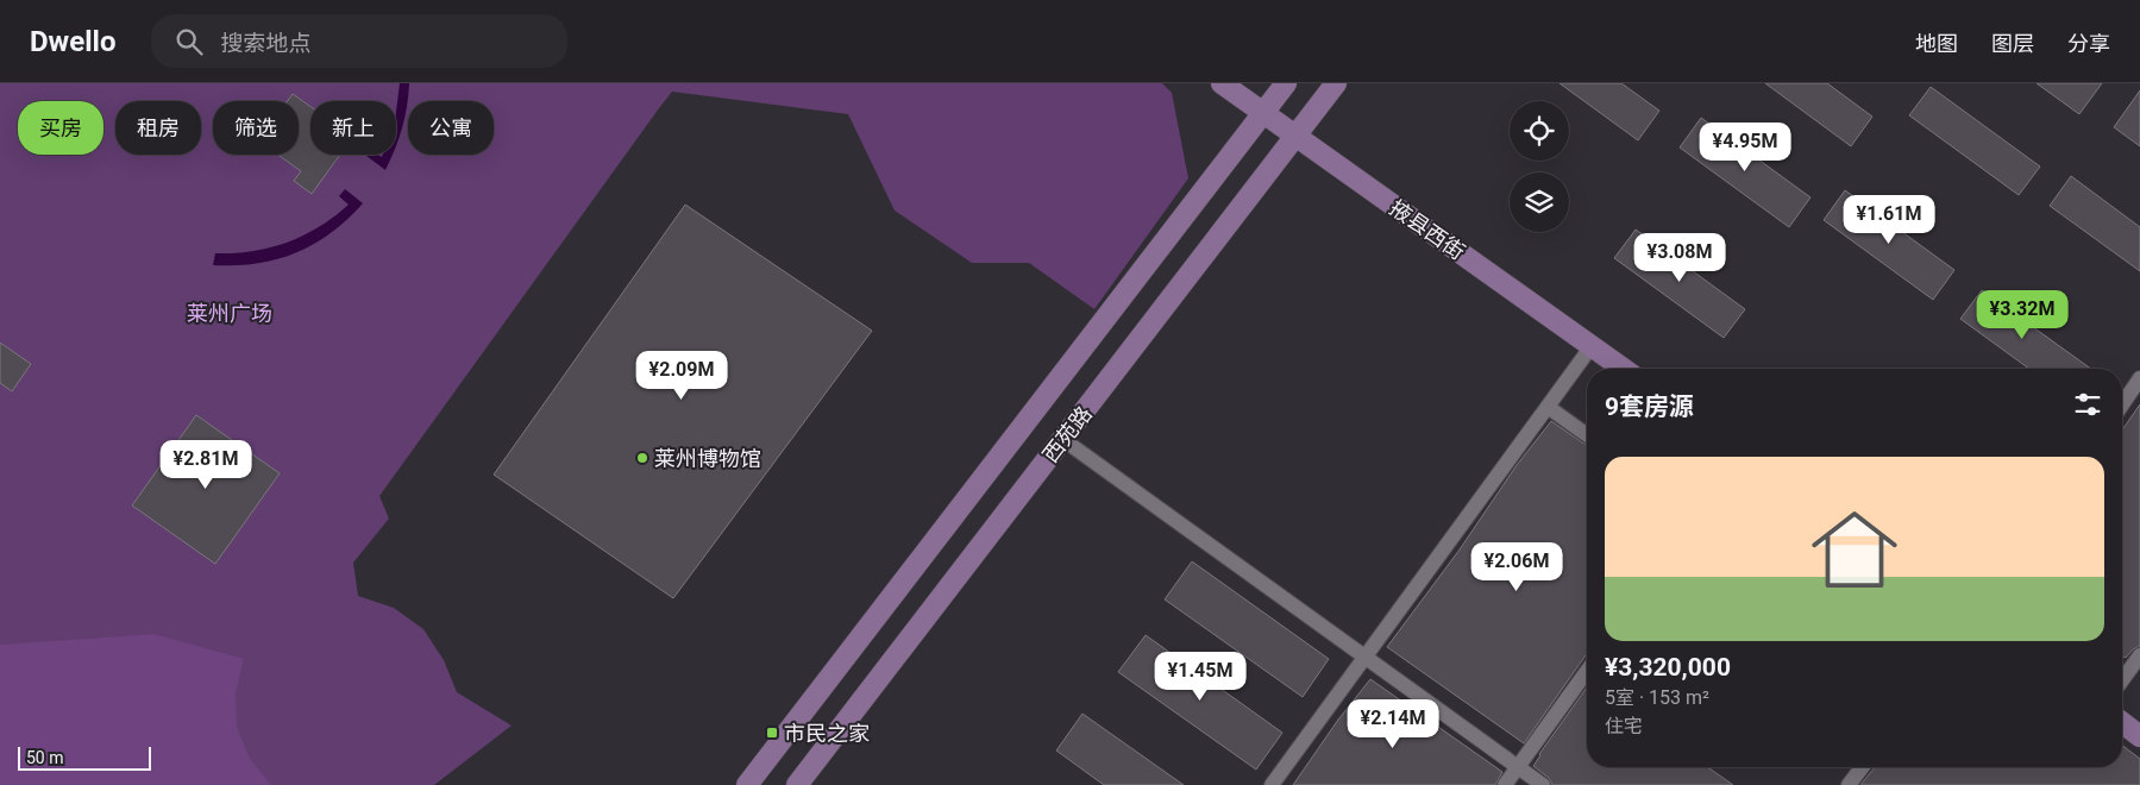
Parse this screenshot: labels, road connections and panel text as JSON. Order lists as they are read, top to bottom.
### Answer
{
  "streets": {
    "main road": ["掖县西街", "西苑路"]
  },
  "crossings": [
    ["掖县西街", "西苑路"]
  ],
  "parks": ["莱州广场"],
  "places": {
    "other": ["莱州博物馆"],
    "transit": ["市民之家"]
  },
  "scale_bar": "50 m",
  "page": {
    "header": "Dwello",
    "search": "搜索地点",
    "nav": ["地图", "图层", "分享"],
    "chip": [
      "买房",
      "租房",
      "筛选",
      "新上",
      "公寓"
    ],
    "price": [
      "¥4.95M",
      "¥1.61M",
      "¥3.08M",
      "¥3.32M",
      "¥2.09M",
      "¥2.81M",
      "¥2.06M",
      "¥1.45M",
      "¥2.14M"
    ],
    "heading": "9套房源",
    "list": [
      {
        "name": "¥3,320,000",
        "note": "5室 · 153 m² · 住宅"
      }
    ],
    "scale": "50 m"
  }
}
